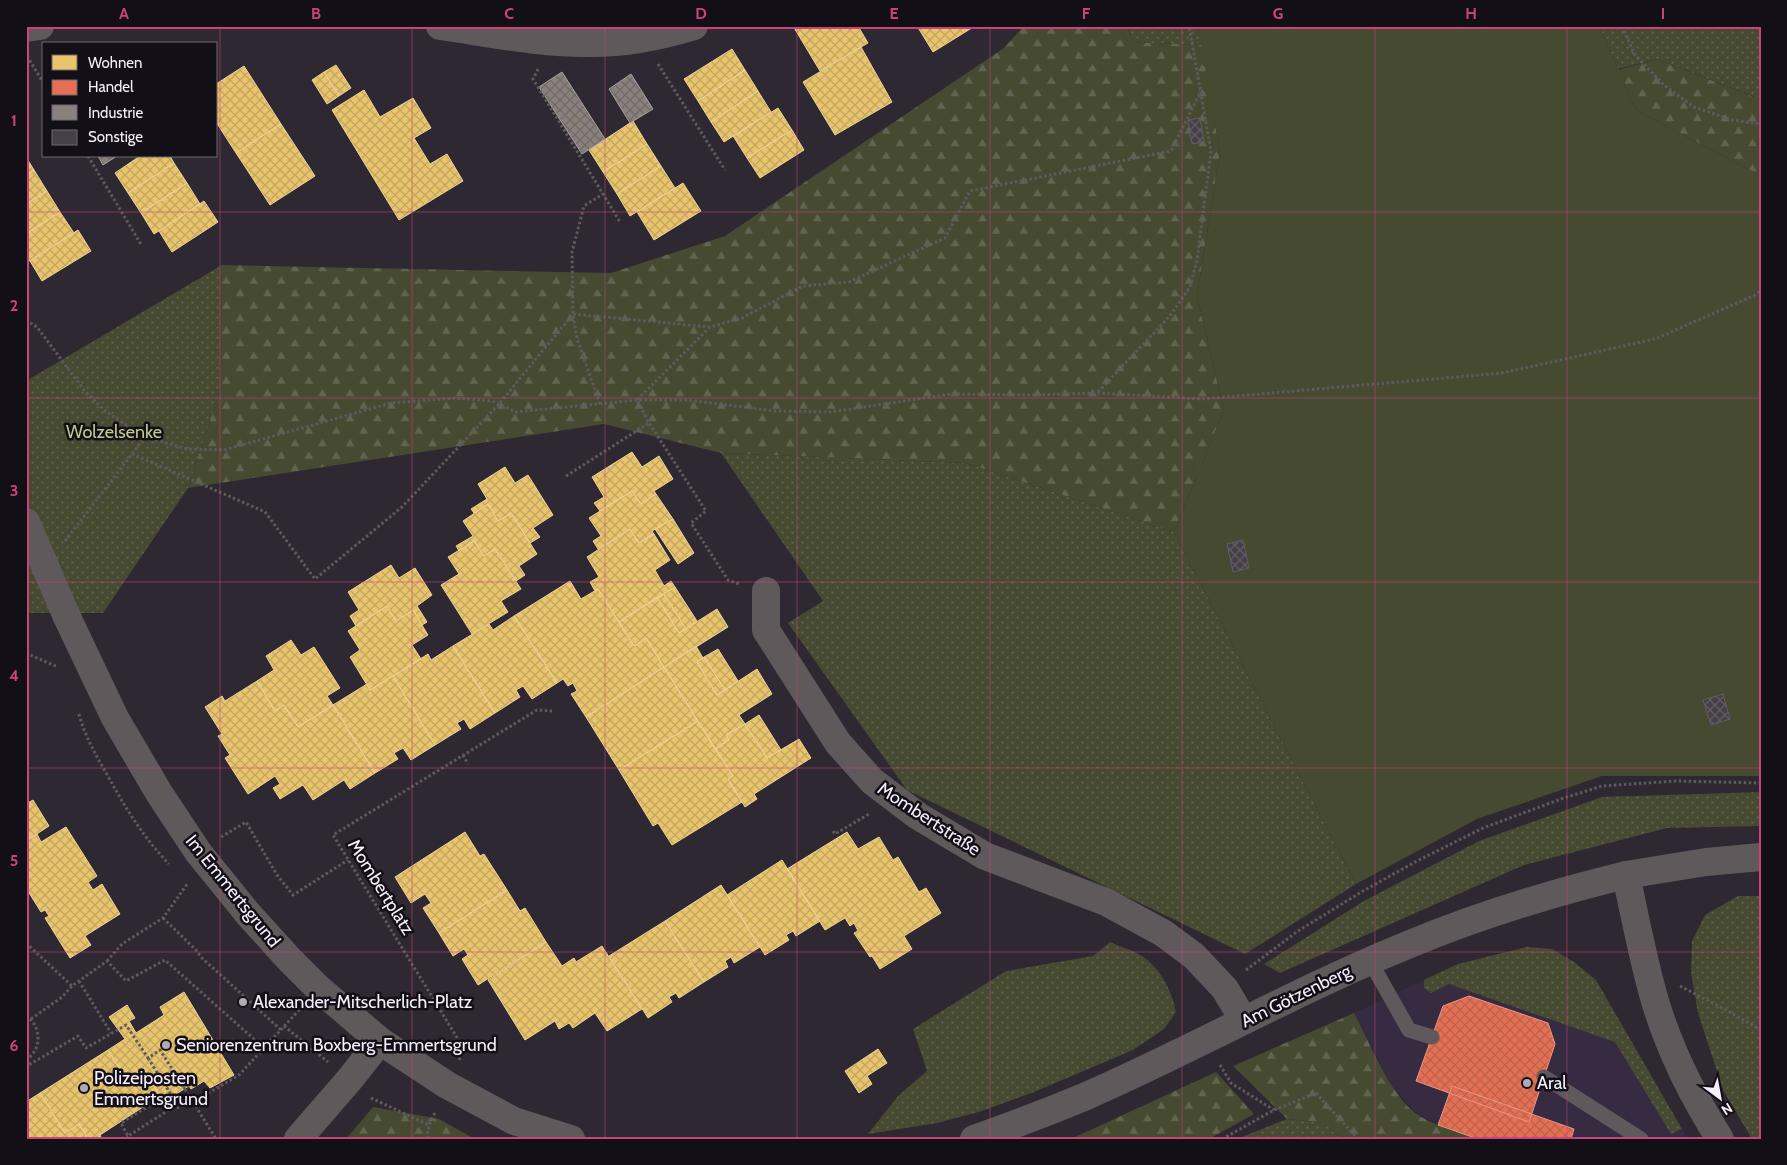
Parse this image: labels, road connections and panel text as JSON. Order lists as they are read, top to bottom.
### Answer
{
  "streets": {
    "street": ["Mombertstraße", "Im Emmertsgrund", "Am Götzenberg"],
    "path": ["Mombertplatz"]
  },
  "crossings": [
    ["Mombertstraße", "Am Götzenberg"],
    ["Mombertplatz", "Im Emmertsgrund"]
  ],
  "parks": ["Wolzelsenke"],
  "places": [
    "Alexander-Mitscherlich-Platz",
    "Seniorenzentrum Boxberg-Emmertsgrund",
    "Aral",
    "Polizeiposten Emmertsgrund"
  ],
  "legend": [
    "Wohnen",
    "Handel",
    "Industrie",
    "Sonstige"
  ],
  "north": "bottom right",
  "grid": {
    "columns": [
      "A",
      "B",
      "C",
      "D",
      "E",
      "F",
      "G",
      "H",
      "I"
    ],
    "rows": [
      "1",
      "2",
      "3",
      "4",
      "5",
      "6"
    ]
  }
}
